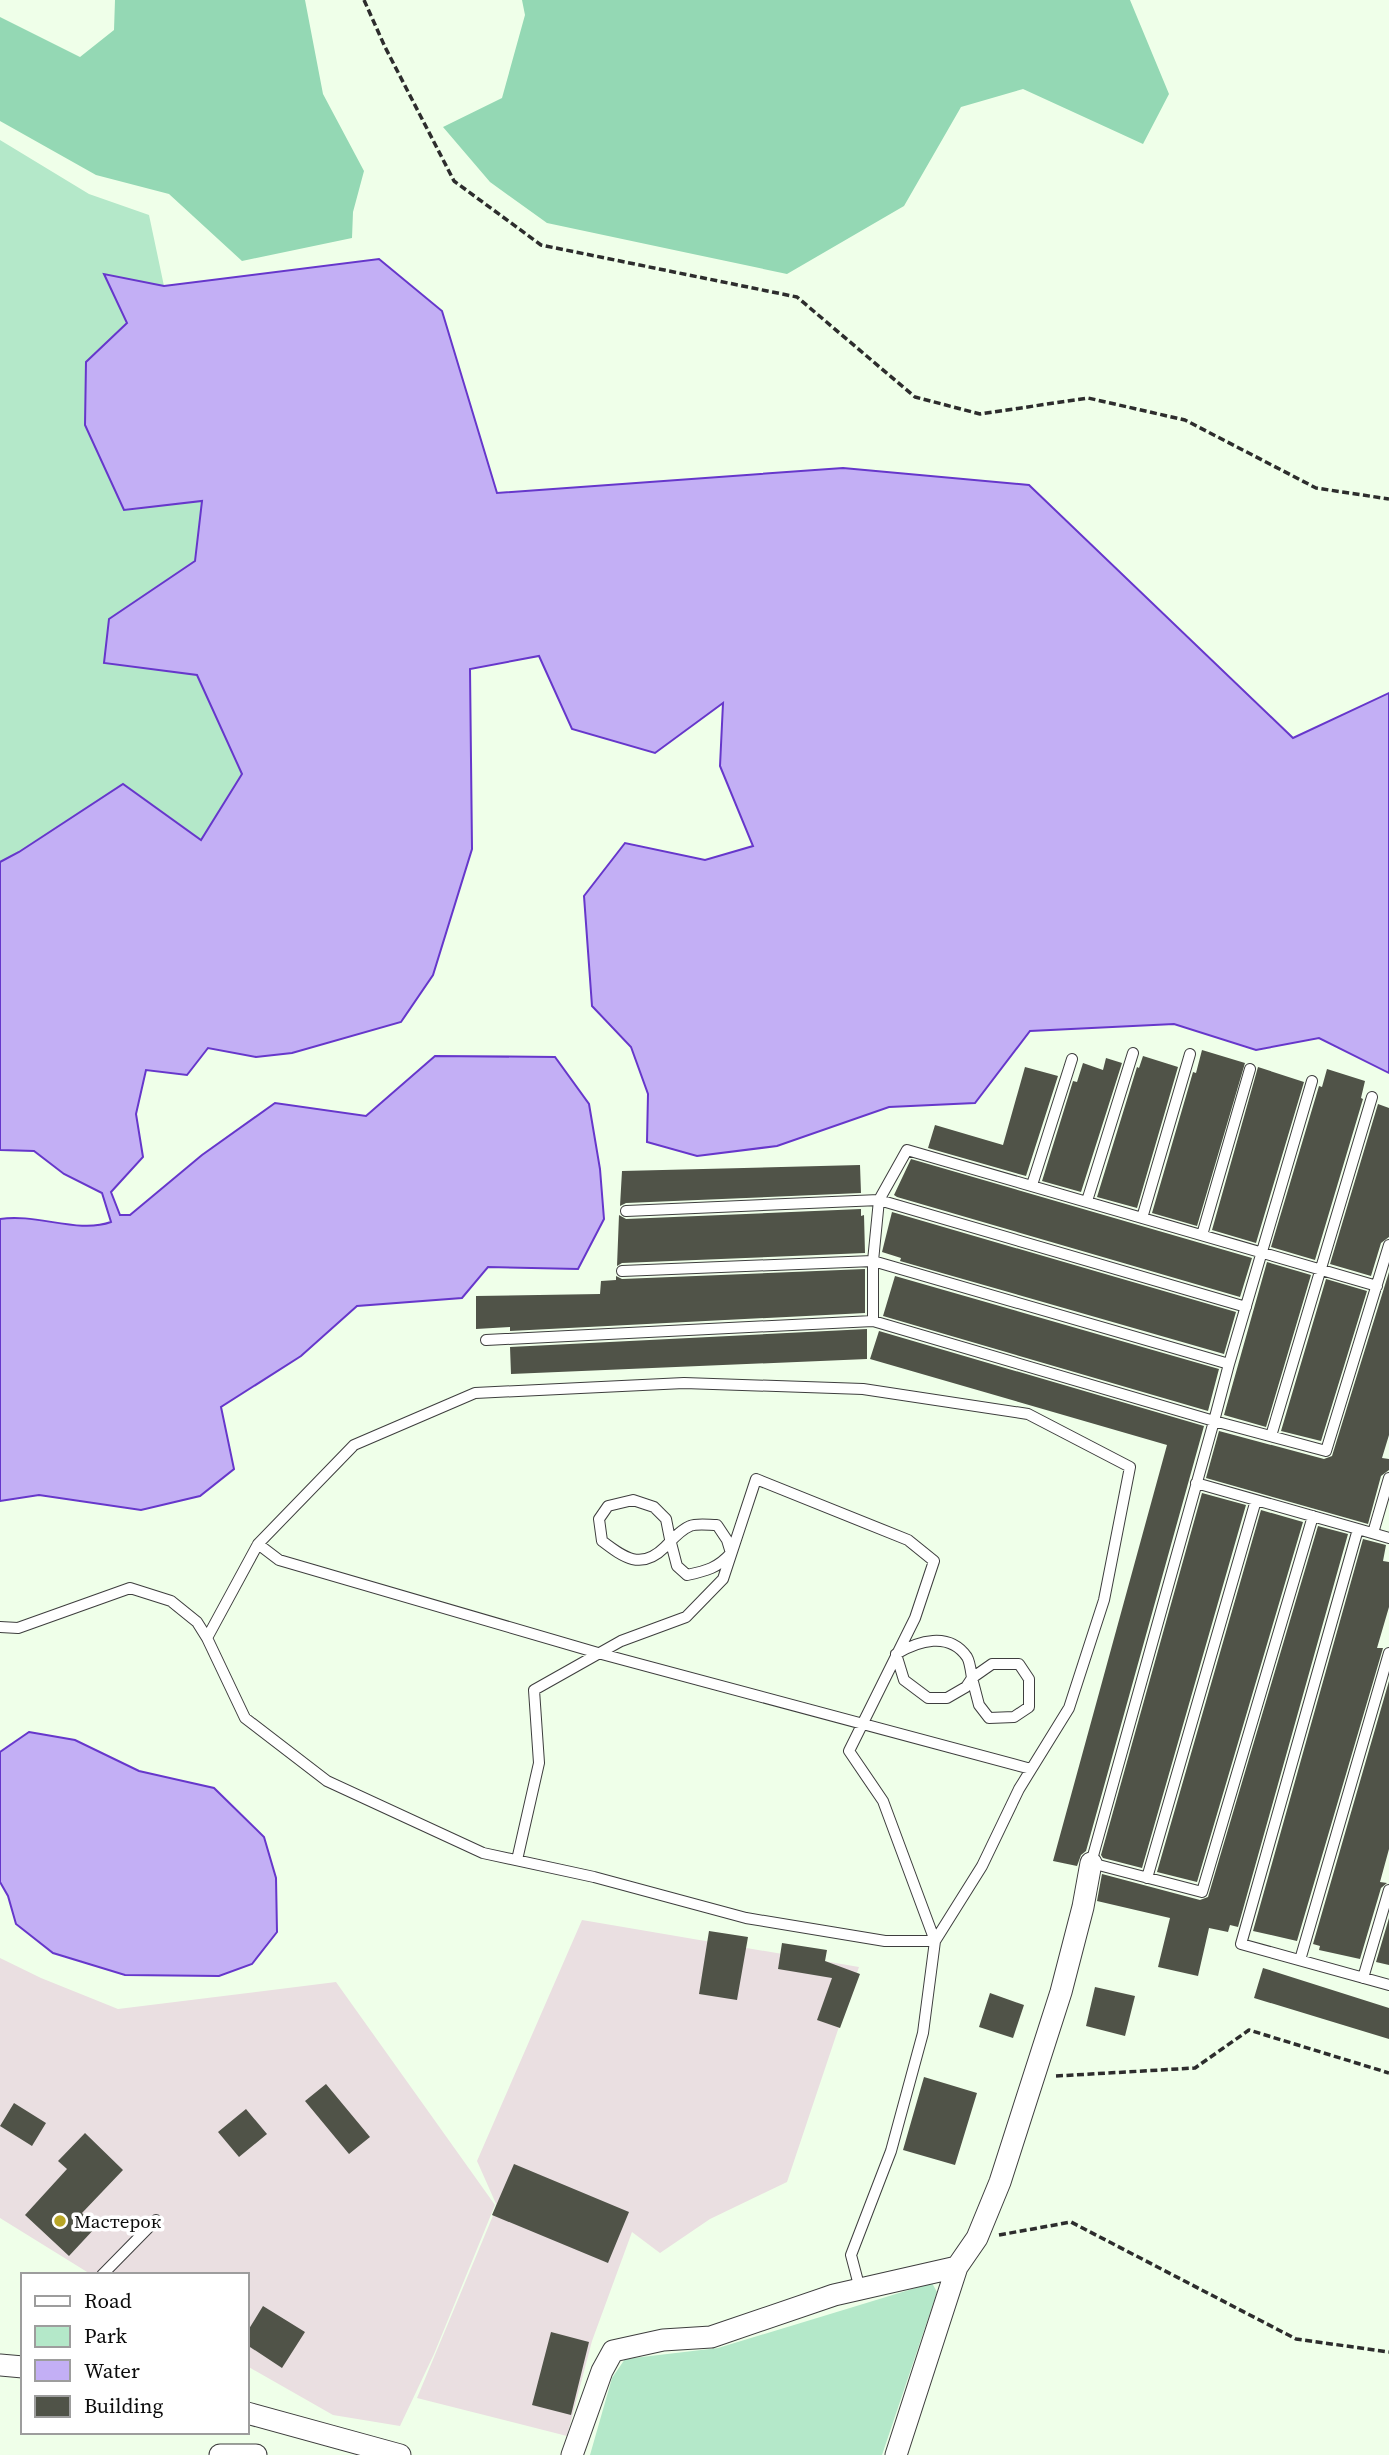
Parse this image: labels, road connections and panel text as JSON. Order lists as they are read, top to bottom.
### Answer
{
  "places": ["Мастерок"],
  "legend": [
    "Road",
    "Park",
    "Water",
    "Building"
  ]
}
